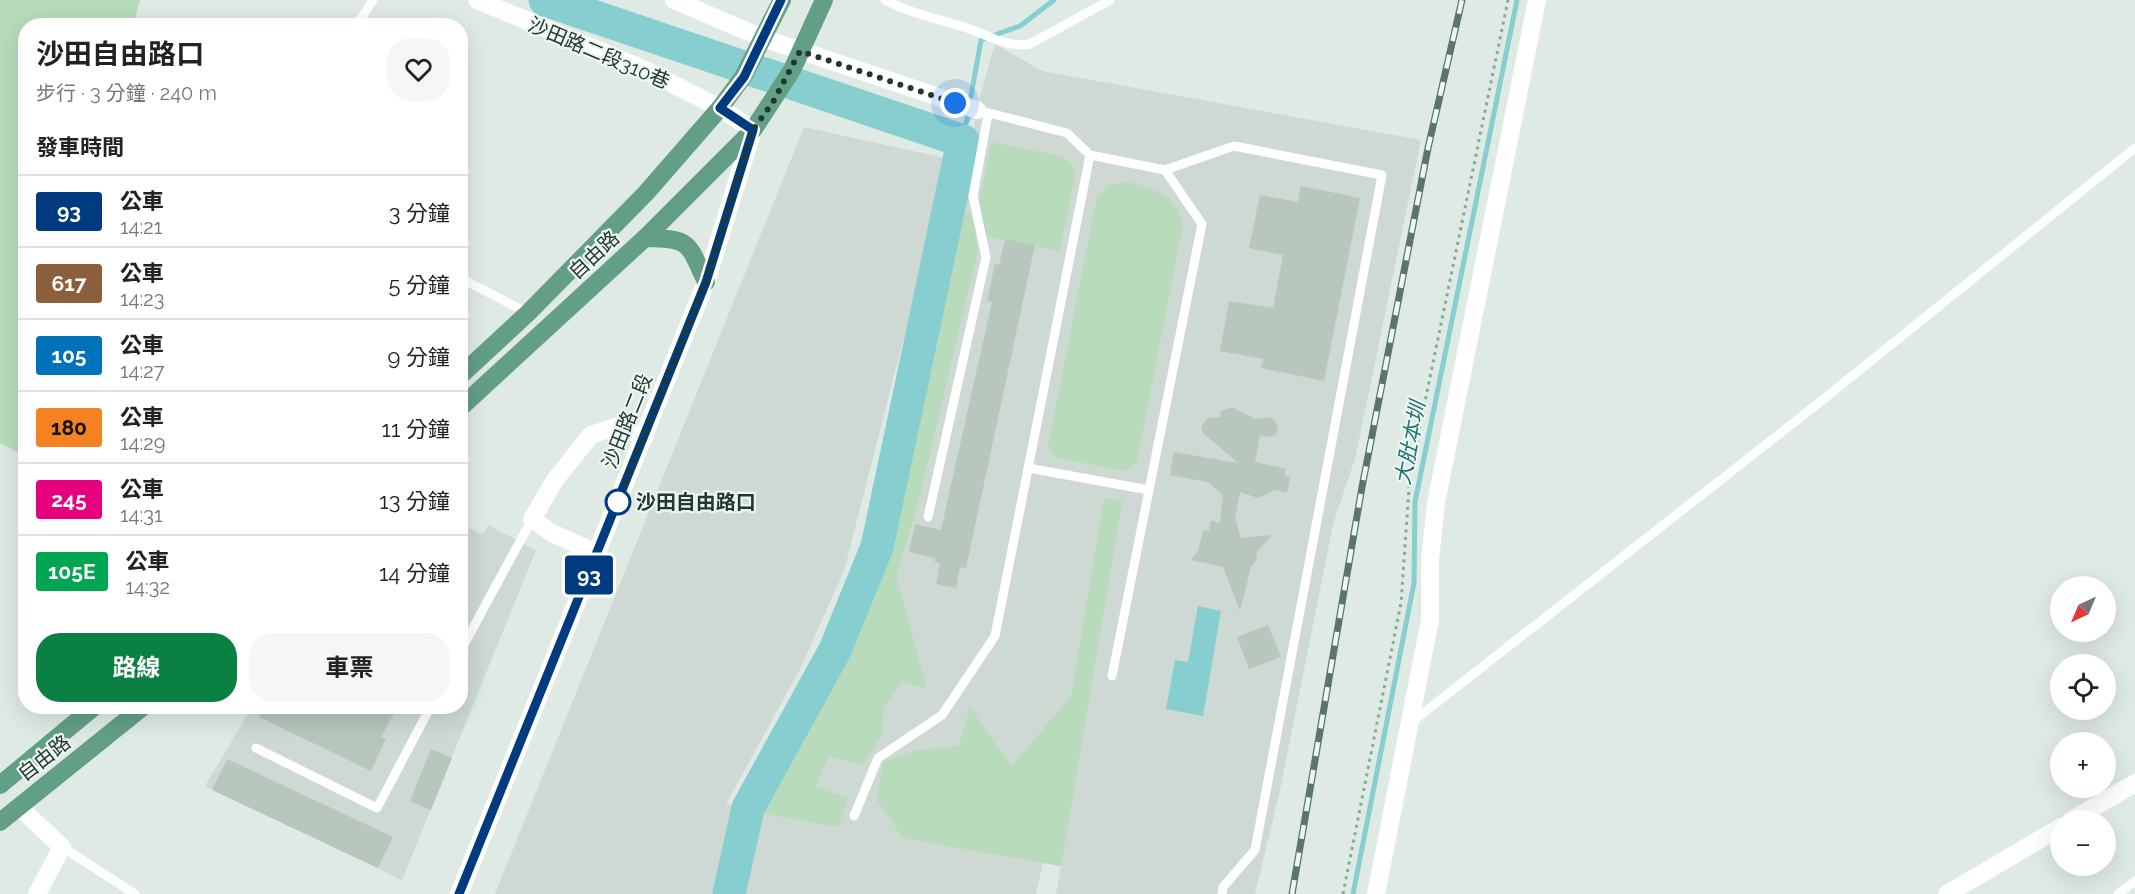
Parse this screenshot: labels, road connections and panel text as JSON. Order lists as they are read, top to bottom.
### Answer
{
  "streets": {
    "main road": ["自由路", "沙田路二段"],
    "street": ["沙田路二段310巷"]
  },
  "crossings": [
    ["沙田路二段310巷", "自由路"],
    ["沙田路二段310巷", "沙田路二段"],
    ["自由路", "沙田路二段"]
  ],
  "water": ["大肚本圳"],
  "places": ["沙田自由路口"],
  "lines": ["bus line 93"],
  "north": "bottom left",
  "page": {
    "on_map": "93",
    "heading": [
      ["沙田自由路口", "步行 · 3 分鐘 · 240 m"],
      "發車時間"
    ],
    "list": [
      {
        "mark": "93",
        "name": "公車",
        "note": "14:21",
        "value": "3 分鐘"
      },
      {
        "mark": "617",
        "name": "公車",
        "note": "14:23",
        "value": "5 分鐘"
      },
      {
        "mark": "105",
        "name": "公車",
        "note": "14:27",
        "value": "9 分鐘"
      },
      {
        "mark": "180",
        "name": "公車",
        "note": "14:29",
        "value": "11 分鐘"
      },
      {
        "mark": "245",
        "name": "公車",
        "note": "14:31",
        "value": "13 分鐘"
      },
      {
        "mark": "105E",
        "name": "公車",
        "note": "14:32",
        "value": "14 分鐘"
      }
    ],
    "map_buttons": ["+", "−"],
    "buttons": ["路線", "車票"]
  }
}
